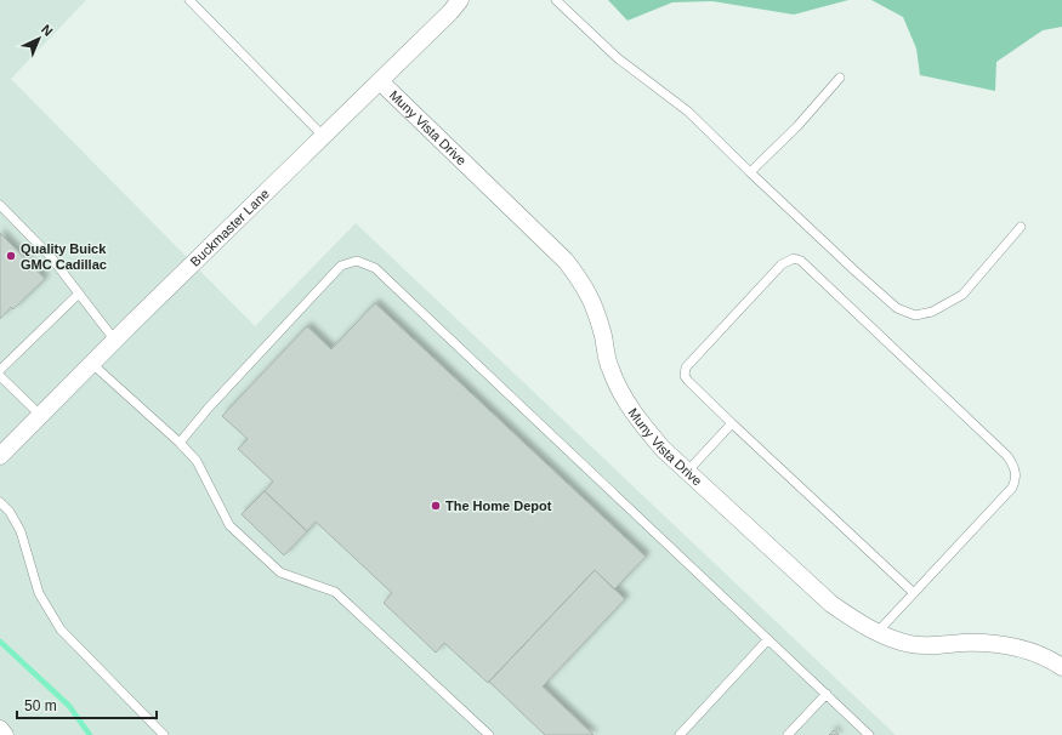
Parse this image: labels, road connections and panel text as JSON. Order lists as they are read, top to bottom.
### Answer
{
  "streets": {
    "street": ["Muny Vista Drive", "Buckmaster Lane"]
  },
  "crossings": [
    ["Muny Vista Drive", "Buckmaster Lane"]
  ],
  "places": ["Quality Buick GMC Cadillac", "The Home Depot"],
  "scale_bar": "50 m",
  "north": "top right"
}
